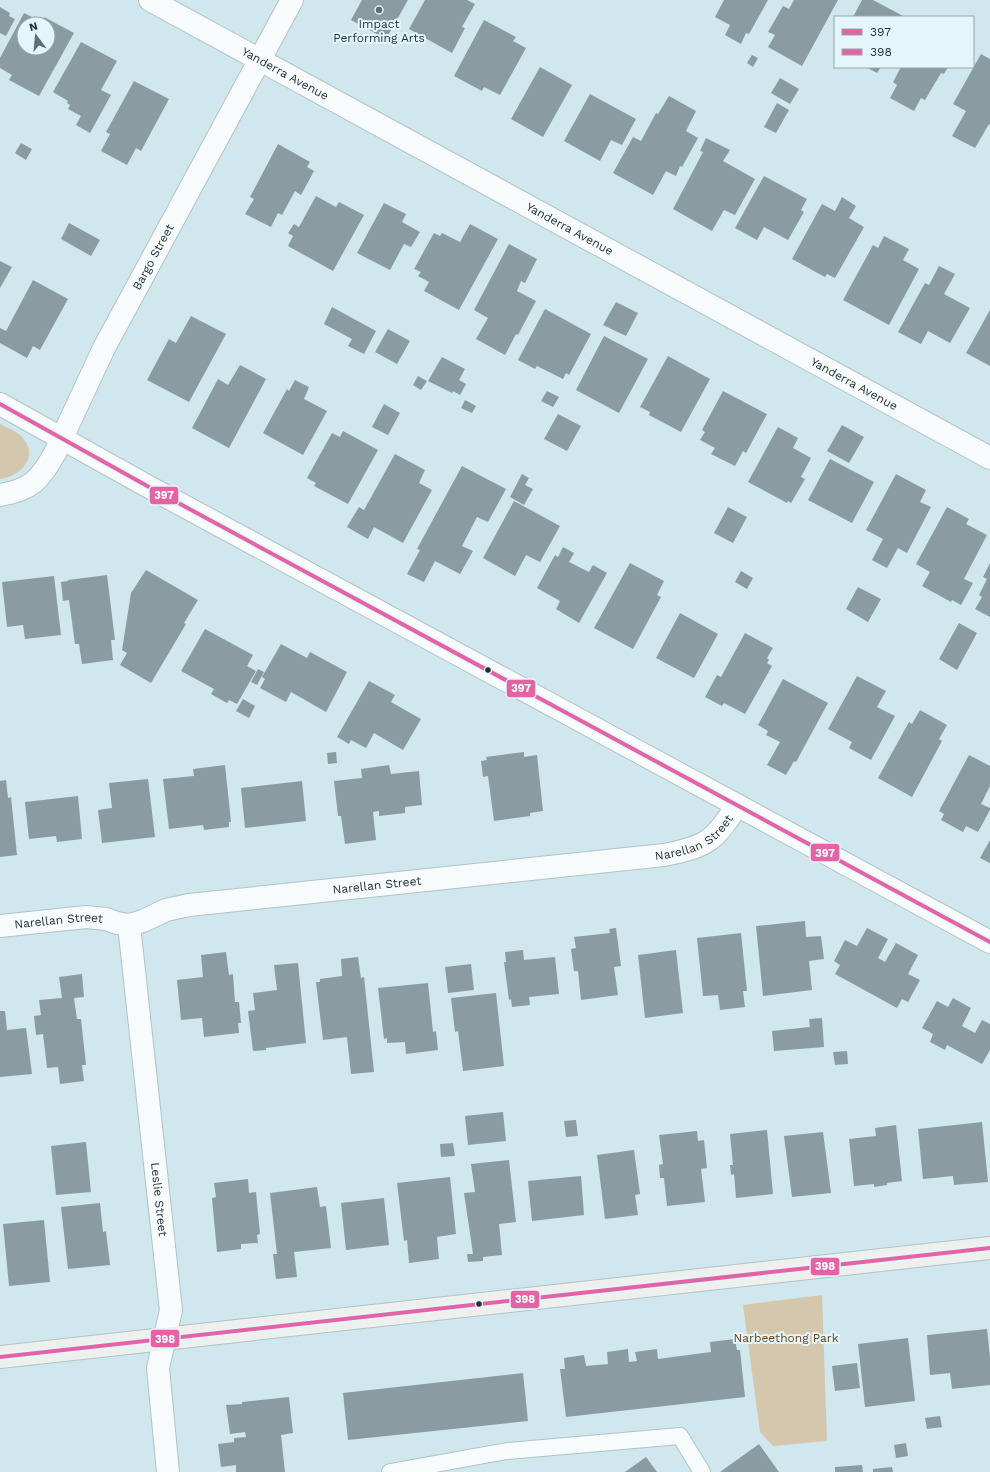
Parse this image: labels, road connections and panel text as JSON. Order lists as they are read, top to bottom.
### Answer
{
  "streets": {
    "street": [
      "Yanderra Avenue",
      "Bargo Street",
      "Narellan Street",
      "Leslie Street"
    ]
  },
  "crossings": [
    ["Yanderra Avenue", "Bargo Street"],
    ["Narellan Street", "Leslie Street"]
  ],
  "parks": ["Narbeethong Park"],
  "places": ["Impact Performing Arts"],
  "lines": ["transit line 397", "transit line 398"],
  "legend": ["397", "398"],
  "north": "top"
}
